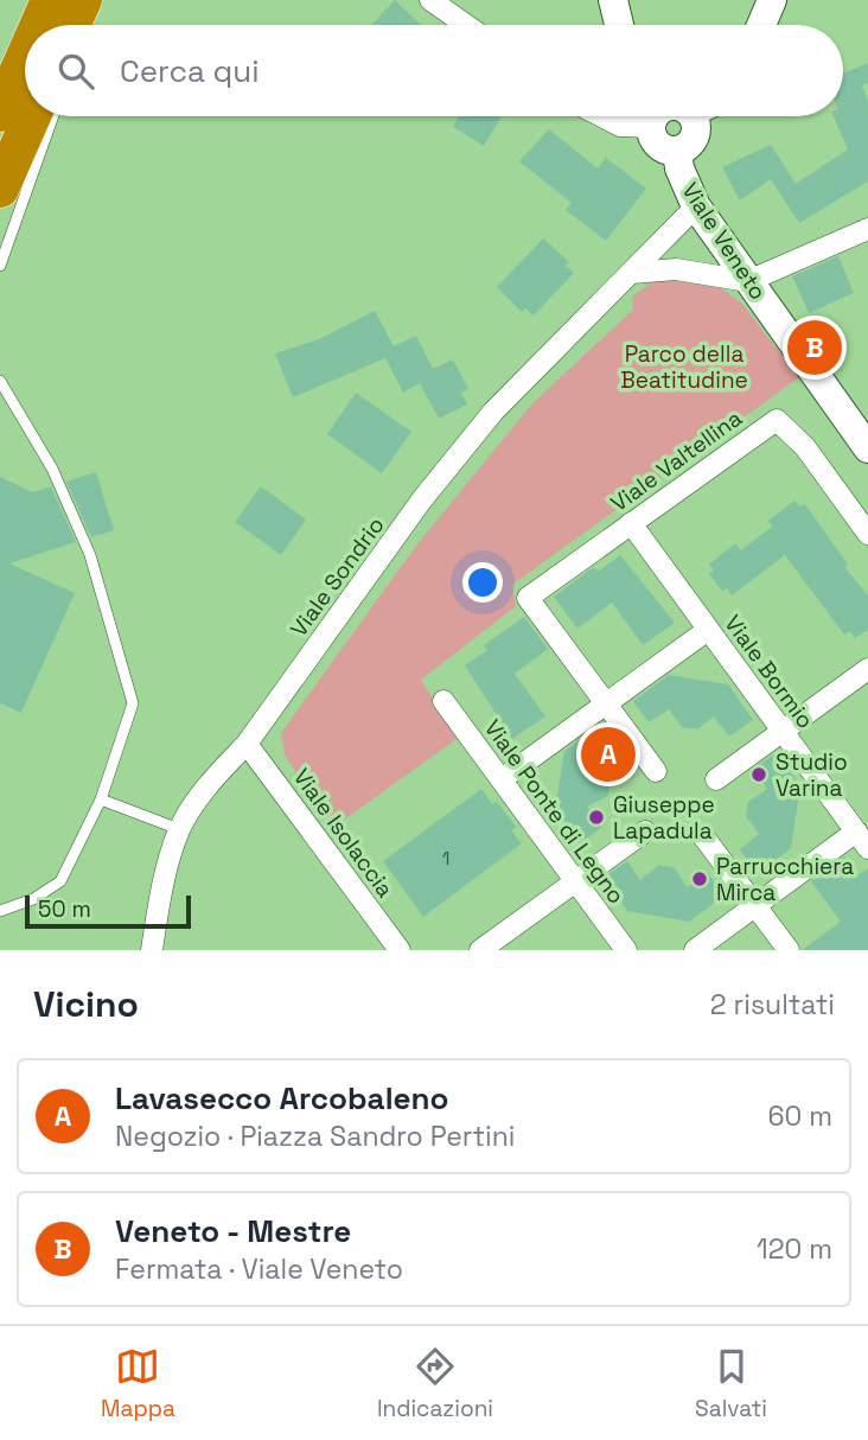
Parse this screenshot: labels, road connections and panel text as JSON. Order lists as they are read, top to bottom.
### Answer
{
  "streets": {
    "main road": ["Viale Veneto"],
    "street": [
      "Viale Valtellina",
      "Viale Sondrio",
      "Viale Bormio",
      "Viale Ponte di Legno",
      "Viale Isolaccia"
    ]
  },
  "crossings": [
    ["Viale Veneto", "Viale Sondrio"],
    ["Viale Valtellina", "Viale Bormio"],
    ["Viale Sondrio", "Viale Isolaccia"]
  ],
  "parks": ["Parco della Beatitudine"],
  "places": ["Studio Varina", "Giuseppe Lapadula", "Parrucchiera Mirca"],
  "house_numbers": ["1"],
  "scale_bar": "50 m",
  "page": {
    "search": "Cerca qui",
    "pins": ["B", "A"],
    "scale": "50 m",
    "heading": ["Vicino", "2 risultati"],
    "list": [
      {
        "mark": "A",
        "name": "Lavasecco Arcobaleno",
        "note": "Negozio · Piazza Sandro Pertini",
        "value": "60 m"
      },
      {
        "mark": "B",
        "name": "Veneto - Mestre",
        "note": "Fermata · Viale Veneto",
        "value": "120 m"
      }
    ],
    "nav": ["Mappa", "Indicazioni", "Salvati"]
  }
}
